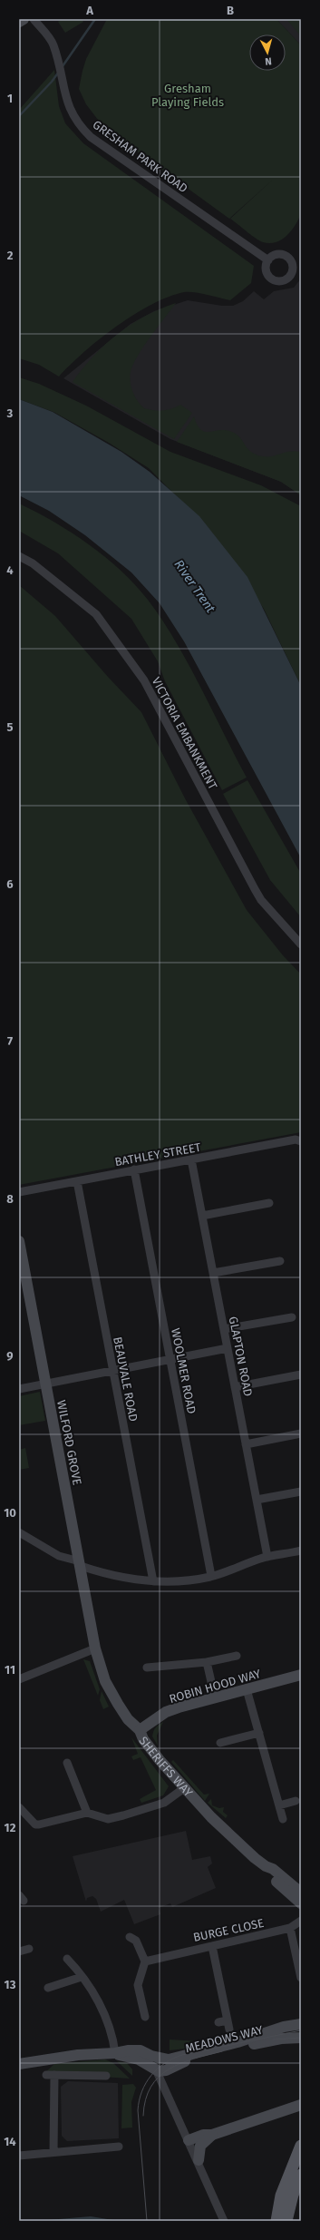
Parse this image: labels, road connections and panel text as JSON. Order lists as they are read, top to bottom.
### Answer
{
  "streets": {
    "street": [
      "GRESHAM PARK ROAD",
      "VICTORIA EMBANKMENT",
      "BATHLEY STREET",
      "GLAPTON ROAD",
      "WOOLMER ROAD",
      "BEAUVALE ROAD",
      "WILFORD GROVE",
      "ROBIN HOOD WAY",
      "SHERIFFS WAY",
      "BURGE CLOSE",
      "MEADOWS WAY"
    ]
  },
  "crossings": [
    ["BATHLEY STREET", "GLAPTON ROAD"],
    ["BATHLEY STREET", "WOOLMER ROAD"],
    ["BATHLEY STREET", "BEAUVALE ROAD"],
    ["WILFORD GROVE", "SHERIFFS WAY"],
    ["ROBIN HOOD WAY", "SHERIFFS WAY"]
  ],
  "water": ["River Trent"],
  "parks": ["Gresham Playing Fields"],
  "north": "bottom",
  "grid": {
    "columns": ["A", "B"],
    "rows": [
      "1",
      "2",
      "3",
      "4",
      "5",
      "6",
      "7",
      "8",
      "9",
      "10",
      "11",
      "12",
      "13",
      "14"
    ]
  }
}
